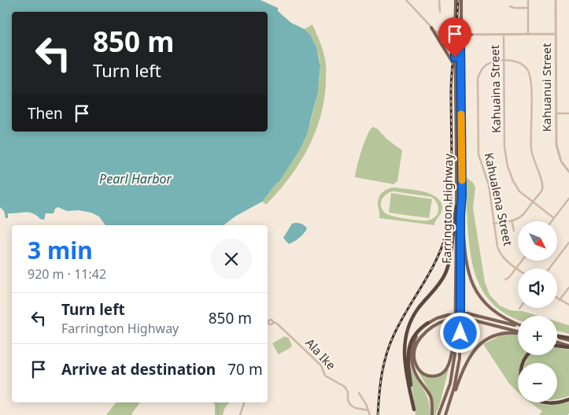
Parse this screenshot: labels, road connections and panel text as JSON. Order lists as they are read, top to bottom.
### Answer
{
  "streets": {
    "main road": ["Farrington Highway"],
    "street": [
      "Kahuanui Street",
      "Kahuaina Street",
      "Kahualena Street",
      "Ala Ike"
    ]
  },
  "crossings": [
    ["Kahuaina Street", "Kahualena Street"]
  ],
  "water": ["Pearl Harbor"],
  "north": "bottom right",
  "page": {
    "turn": ["850 m", "Turn left"],
    "then": "Then",
    "map_buttons": ["+", "−"],
    "heading": ["3 min", "920 m · 11:42"],
    "list": [
      {
        "name": "Turn left",
        "note": "Farrington Highway",
        "value": "850 m"
      },
      {
        "name": "Arrive at destination",
        "value": "70 m"
      }
    ]
  }
}
